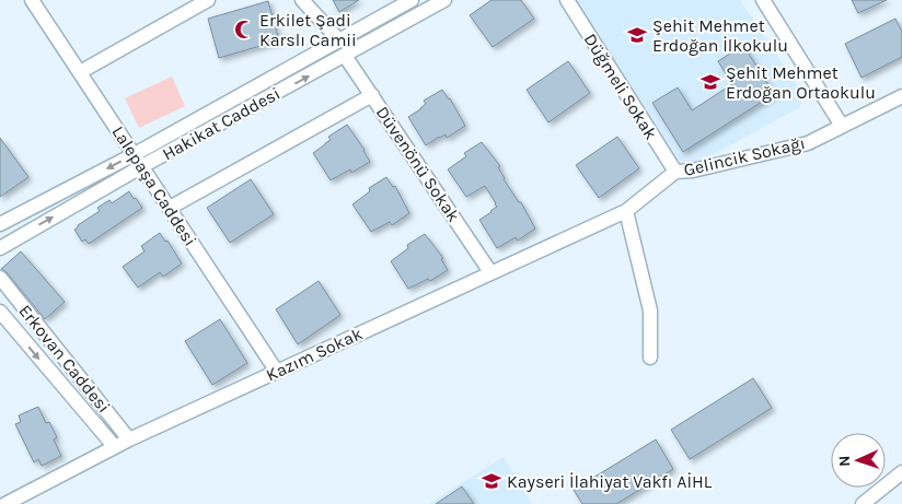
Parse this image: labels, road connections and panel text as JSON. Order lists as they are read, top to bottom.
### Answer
{
  "streets": {
    "street": [
      "Düğmeli Sokak",
      "Hakikat Caddesi",
      "Gelincik Sokağı",
      "Düvenönü Sokak",
      "Lalepaşa Caddesi",
      "Kazım Sokak",
      "Erkovan Caddesi"
    ]
  },
  "crossings": [
    ["Düğmeli Sokak", "Gelincik Sokağı"],
    ["Düğmeli Sokak", "Kazım Sokak"],
    ["Hakikat Caddesi", "Düvenönü Sokak"],
    ["Hakikat Caddesi", "Lalepaşa Caddesi"],
    ["Gelincik Sokağı", "Kazım Sokak"],
    ["Düvenönü Sokak", "Kazım Sokak"],
    ["Lalepaşa Caddesi", "Kazım Sokak"],
    ["Kazım Sokak", "Erkovan Caddesi"]
  ],
  "places": {
    "mosque": ["Erkilet Şadi Karslı Camii"],
    "school or university": ["Şehit Mehmet Erdoğan İlkokulu", "Şehit Mehmet Erdoğan Ortaokulu", "Kayseri İlahiyat Vakfı AİHL"]
  },
  "north": "left"
}
